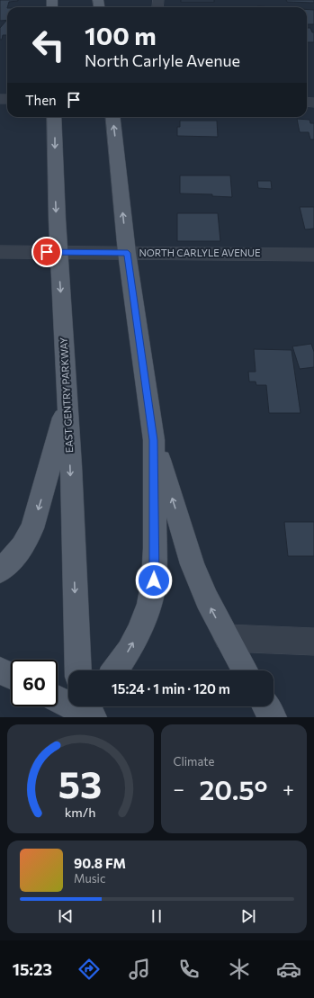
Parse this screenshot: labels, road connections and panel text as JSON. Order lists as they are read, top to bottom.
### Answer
{
  "streets": {
    "main road": ["EAST GENTRY PARKWAY"],
    "street": ["NORTH CARLYLE AVENUE"]
  },
  "crossings": [
    ["NORTH CARLYLE AVENUE", "EAST GENTRY PARKWAY"]
  ],
  "page": {
    "turn": ["100 m", "North Carlyle Avenue"],
    "then": "Then",
    "limit": "60",
    "trip": "15:24 · 1 min · 120 m",
    "tile": "Climate",
    "heat": ["−", "20.5°", "+"],
    "song": ["90.8 FM", "Music"],
    "tabs": "15:23",
    "gauge": ["53", "km/h"]
  }
}
